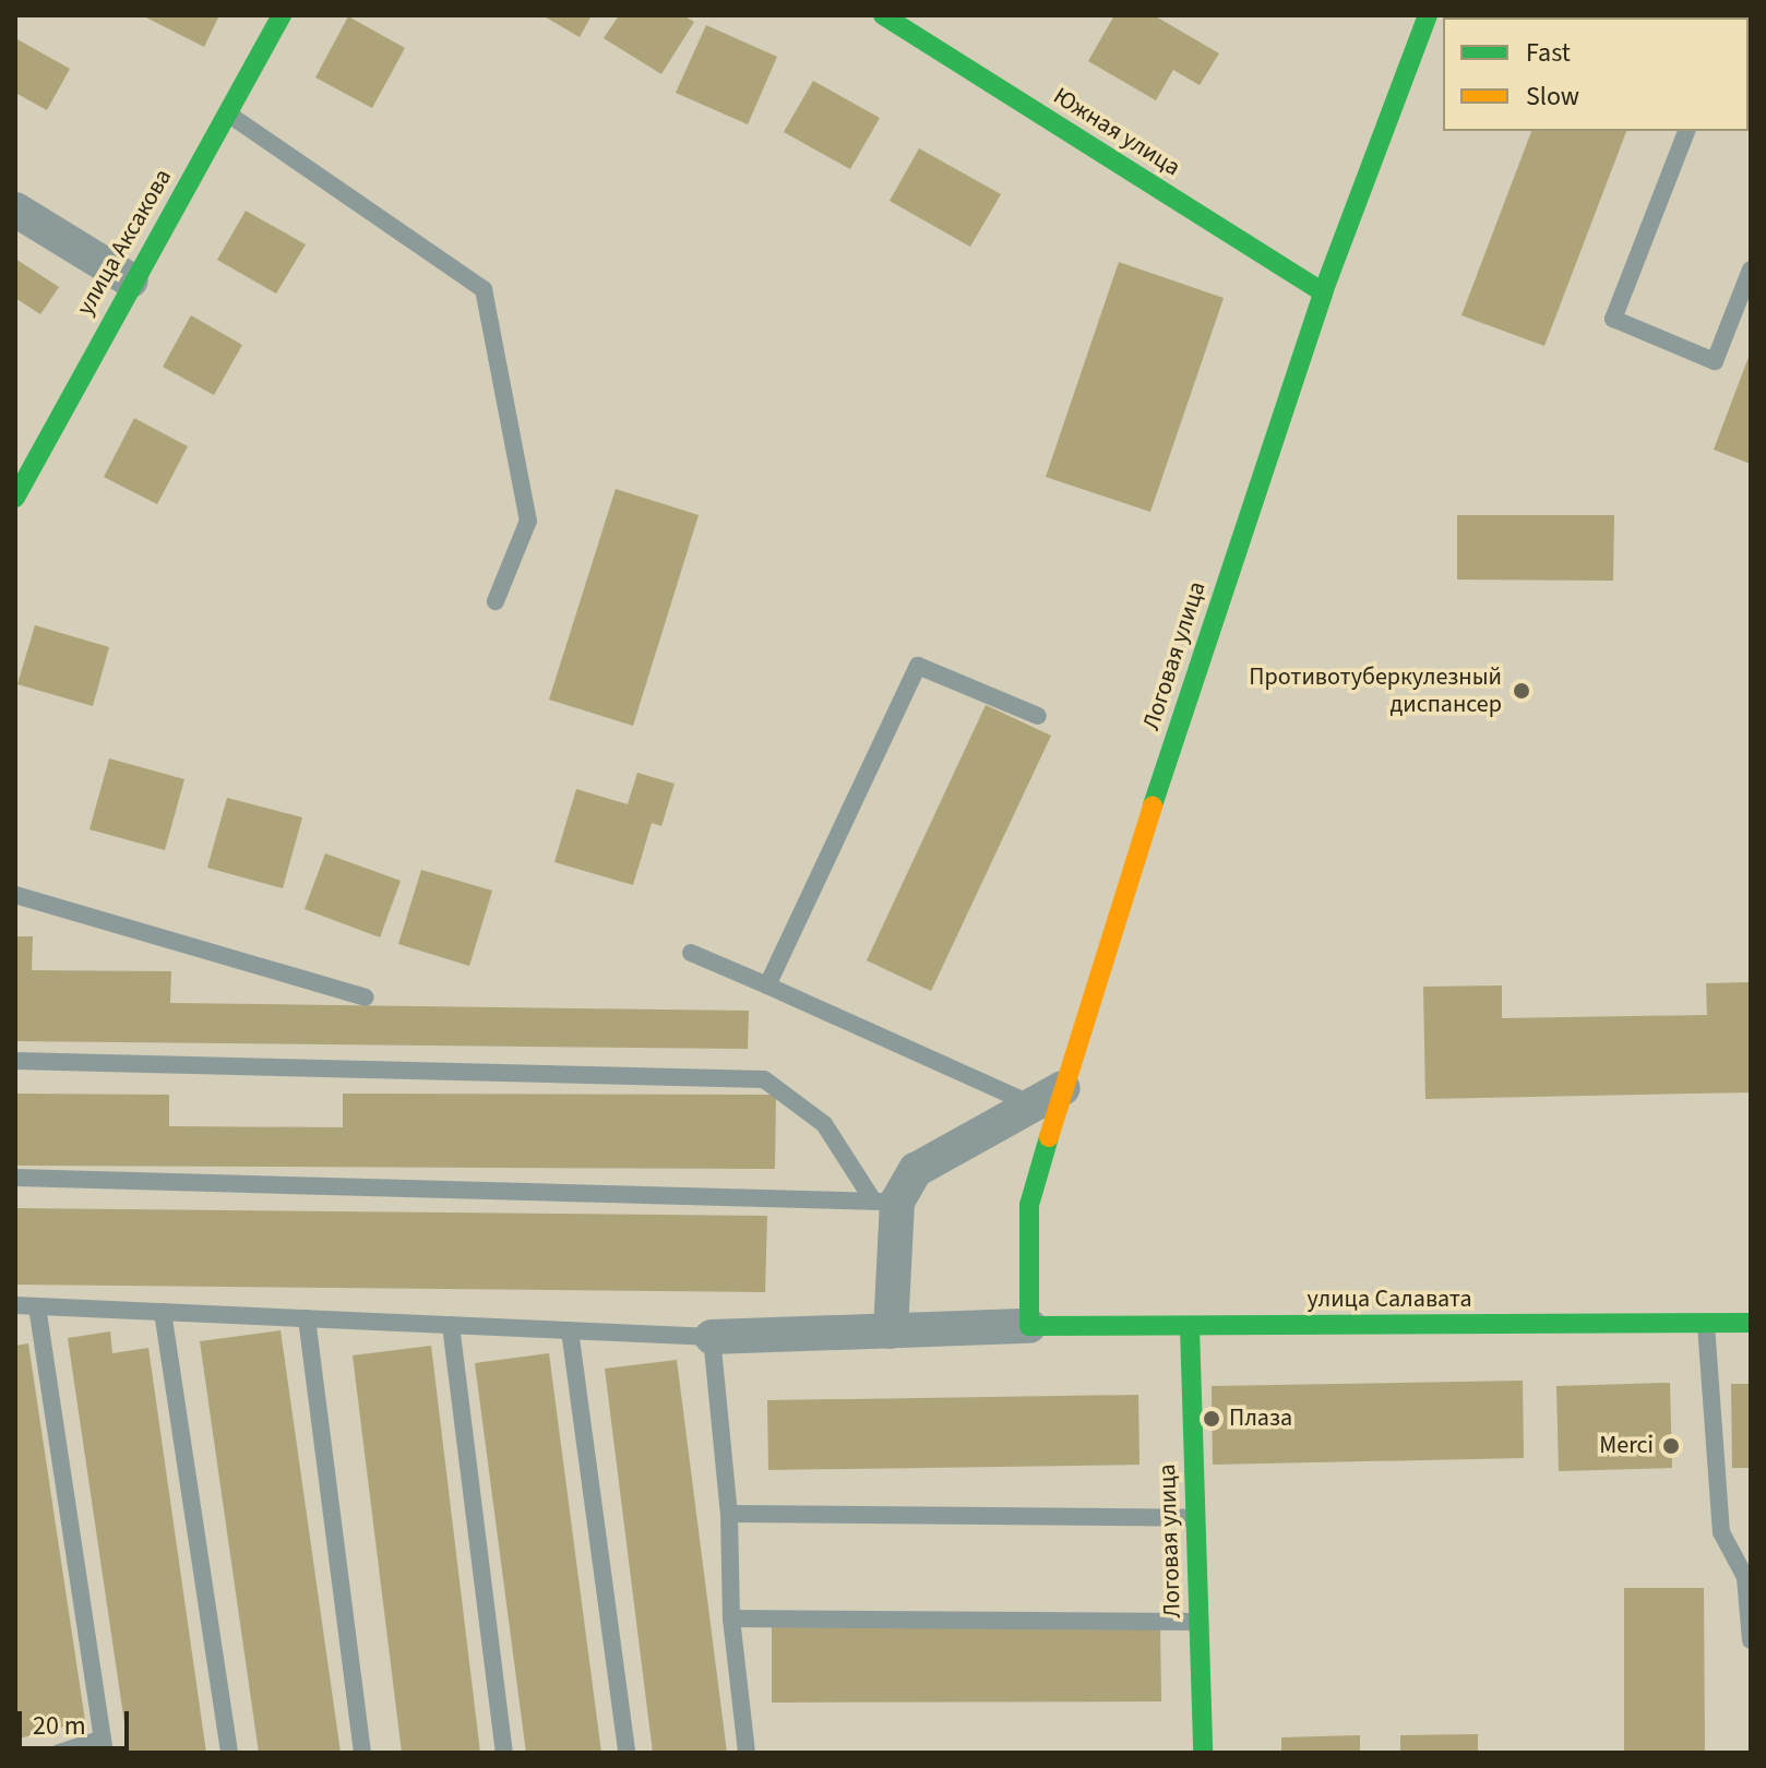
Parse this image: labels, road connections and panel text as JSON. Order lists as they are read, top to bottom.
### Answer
{
  "streets": {
    "street": [
      "Южная улица",
      "улица Аксакова",
      "Логовая улица",
      "улица Салавата"
    ]
  },
  "crossings": [
    ["Южная улица", "Логовая улица"],
    ["Логовая улица", "улица Салавата"]
  ],
  "places": ["Противотуберкулезный диспансер", "Плаза", "Merci"],
  "legend": ["Fast", "Slow"],
  "scale_bar": "20 m"
}
